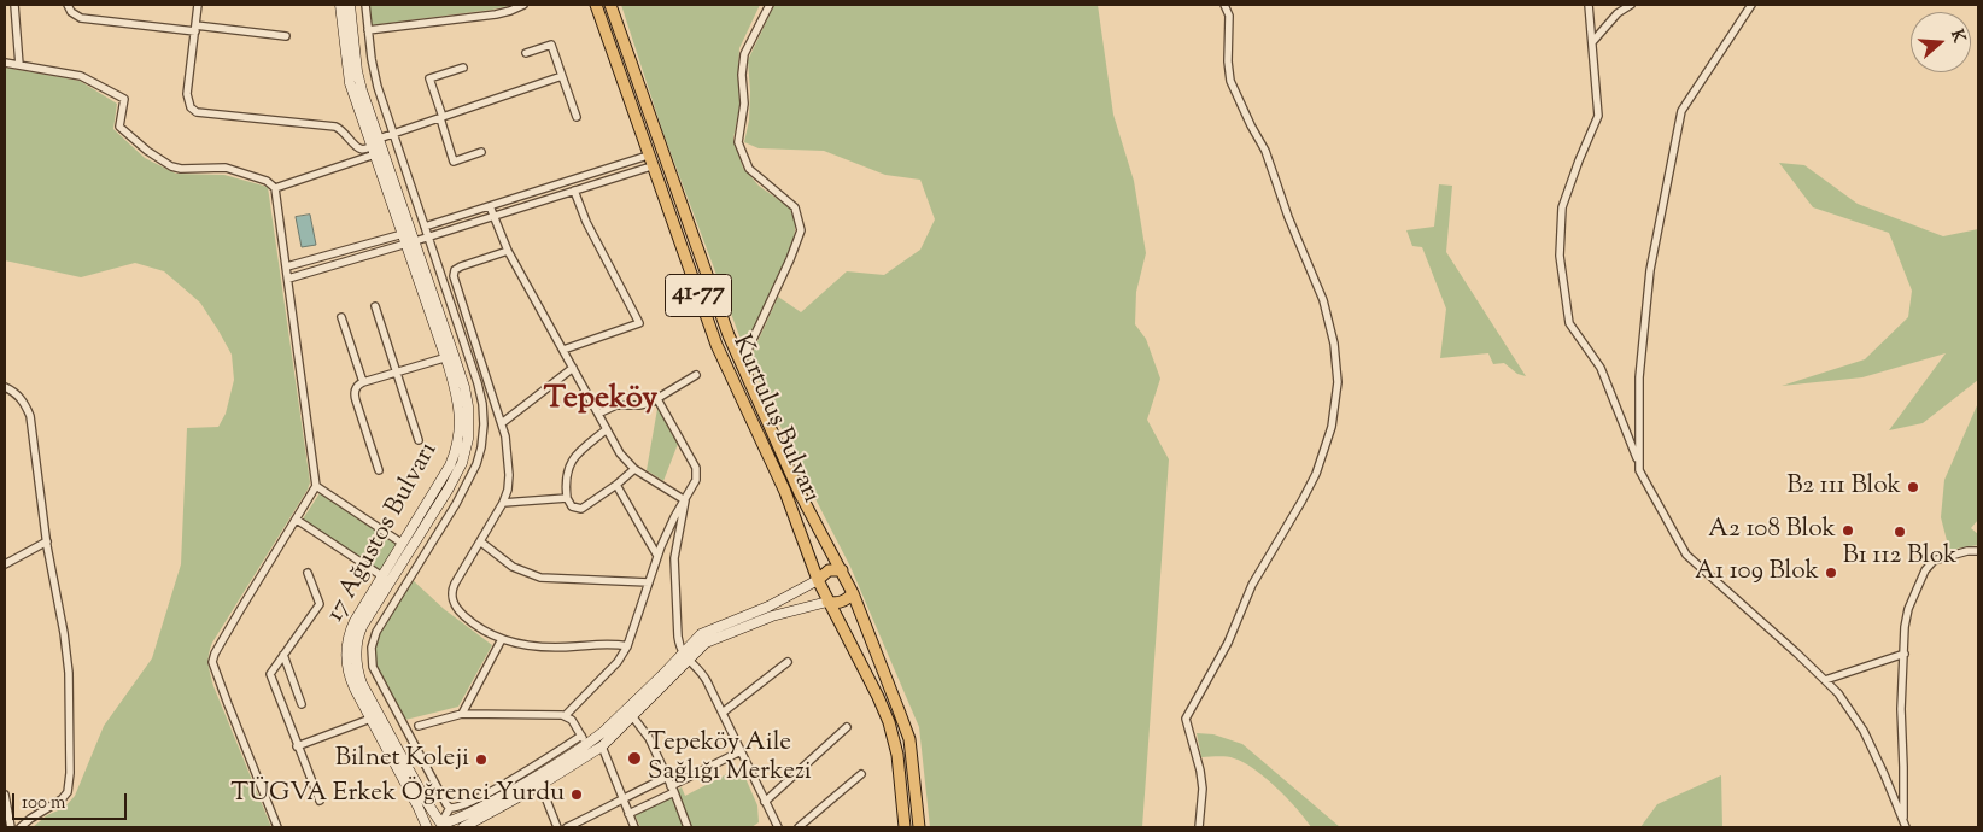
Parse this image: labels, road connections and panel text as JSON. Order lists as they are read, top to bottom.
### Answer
{
  "streets": {
    "highway": ["41-77", "Kurtuluş Bulvarı"],
    "main road": ["17 Ağustos Bulvarı"]
  },
  "districts": ["Tepeköy"],
  "places": [
    "B2 111 Blok",
    "A2 108 Blok",
    "B1 112 Blok",
    "A1 109 Blok",
    "Tepeköy Aile Sağlığı Merkezi",
    "Bilnet Koleji",
    "TÜGVA Erkek Öğrenci Yurdu"
  ],
  "scale_bar": "100 m",
  "north": "right"
}
